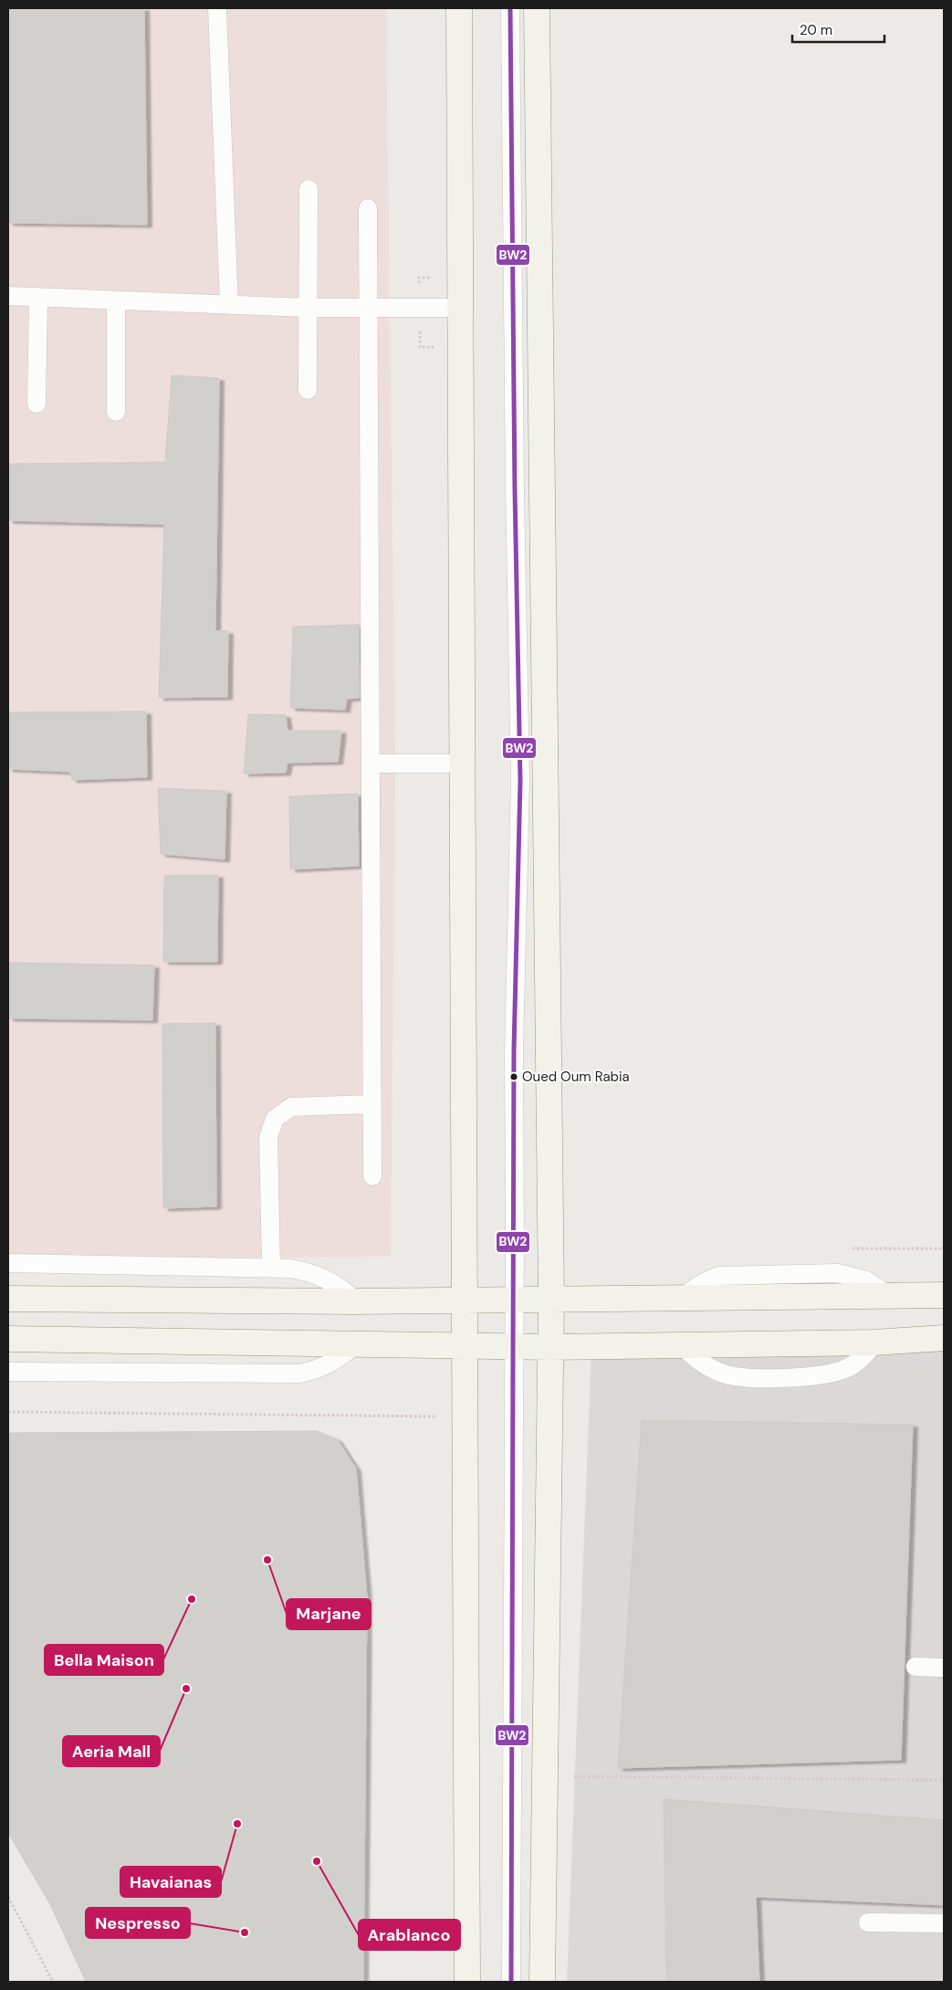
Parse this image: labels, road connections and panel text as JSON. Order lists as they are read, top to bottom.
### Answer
{
  "places": [
    "Oued Oum Rabia",
    "Marjane",
    "Bella Maison",
    "Aeria Mall",
    "Havaianas",
    "Arablanco",
    "Nespresso"
  ],
  "lines": ["transit line BW2"],
  "scale_bar": "20 m"
}
